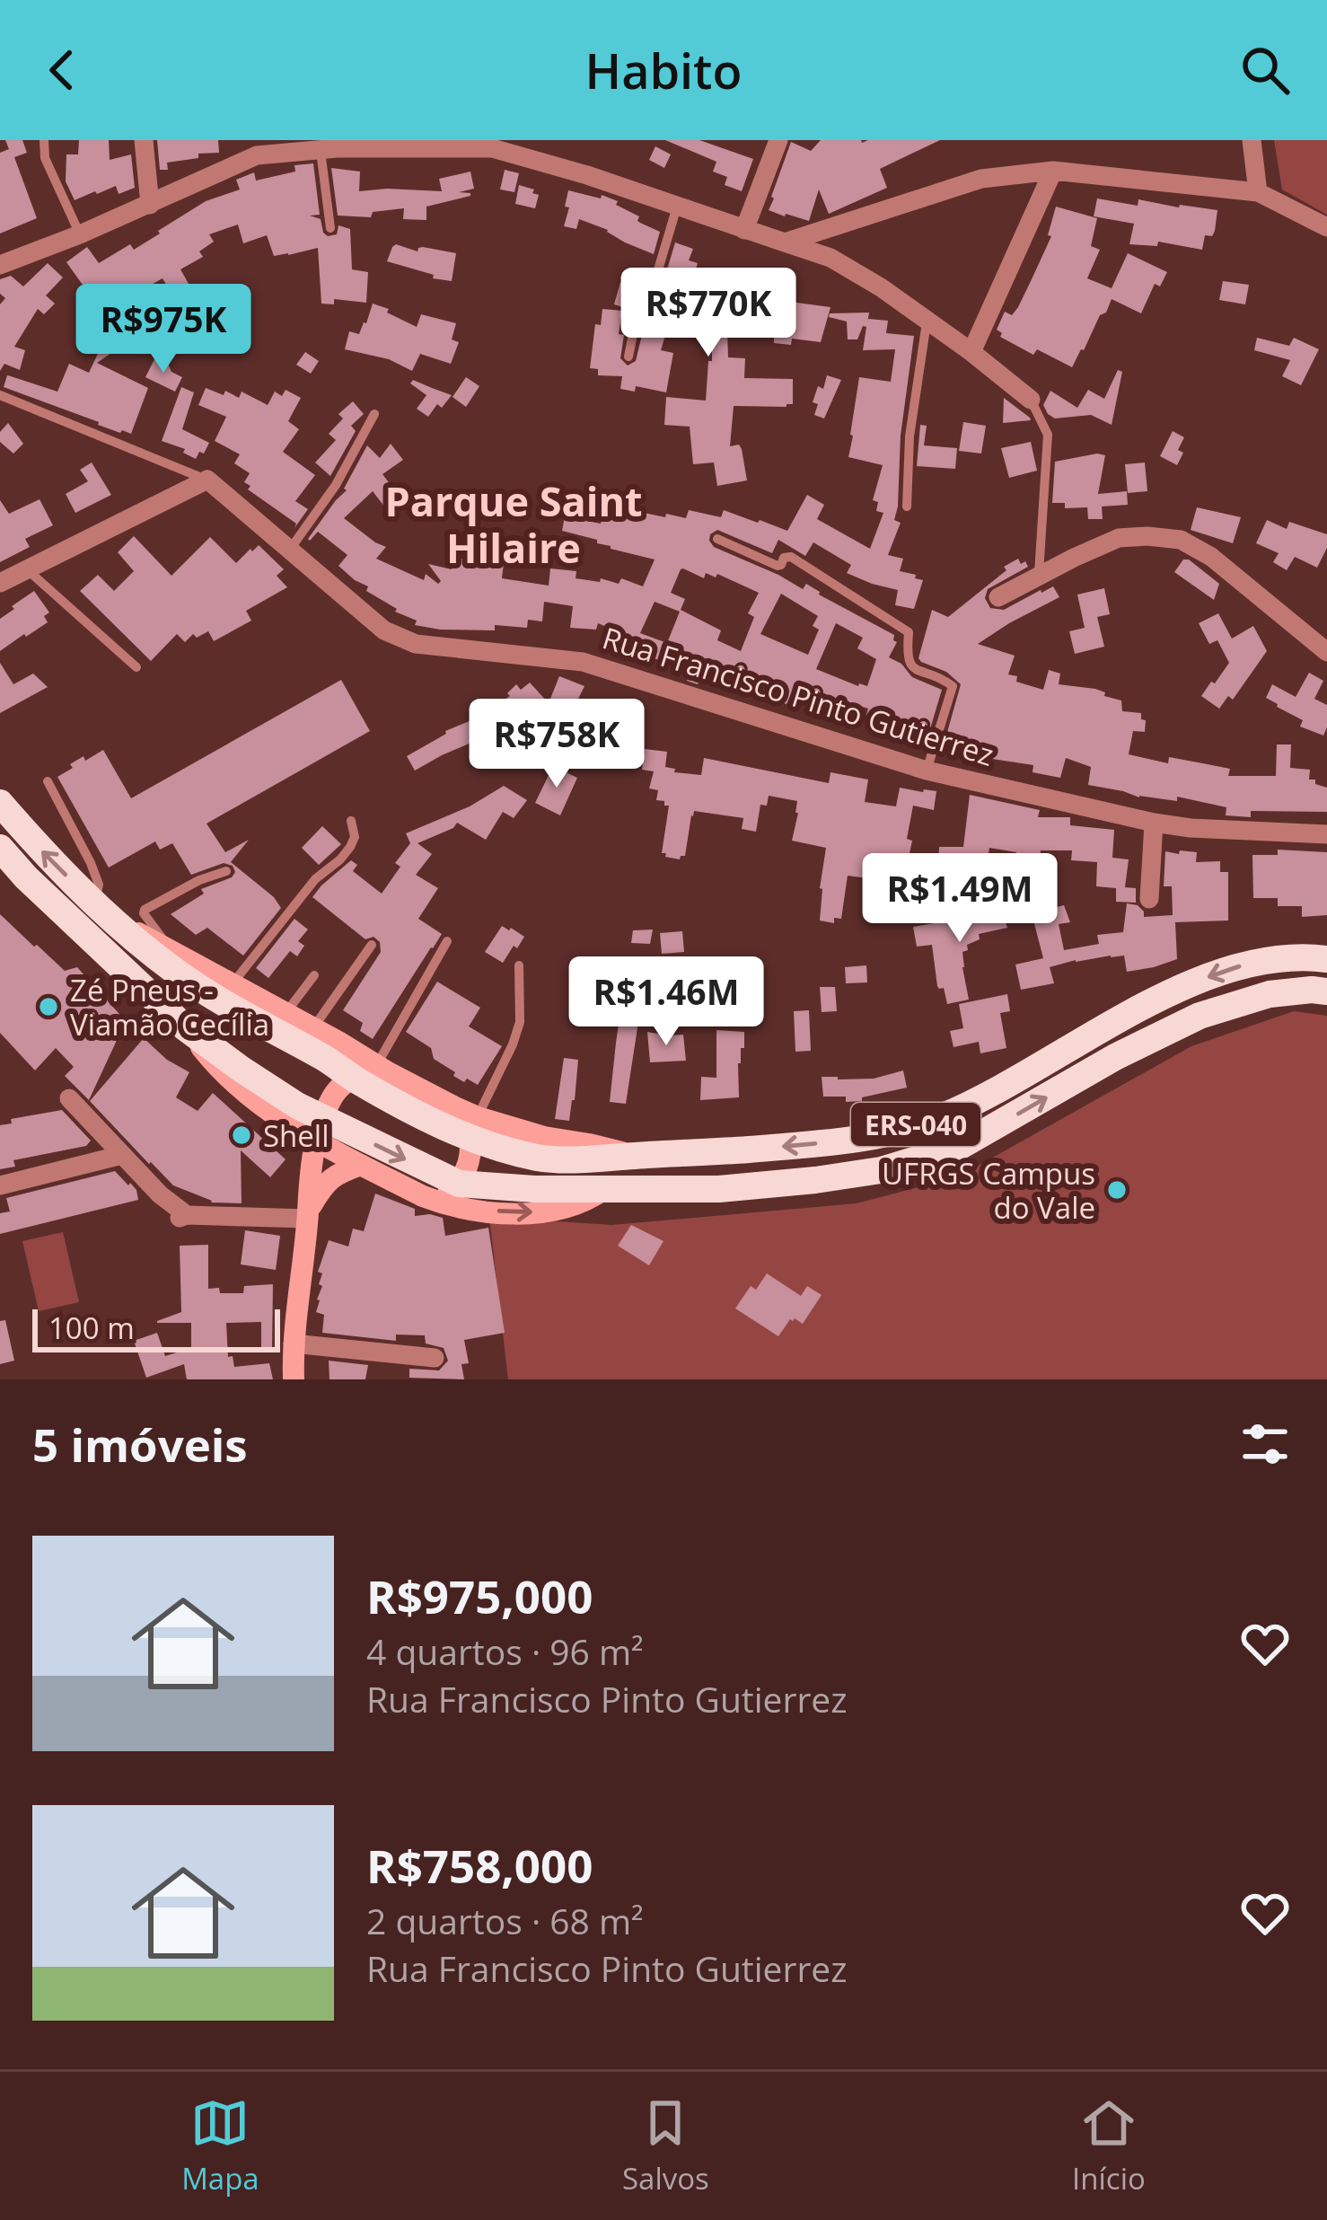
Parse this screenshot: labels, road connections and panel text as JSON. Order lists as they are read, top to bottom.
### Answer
{
  "streets": {
    "main road": ["ERS-040"],
    "street": ["Rua Francisco Pinto Gutierrez"]
  },
  "districts": ["Parque Saint Hilaire"],
  "places": ["Zé Pneus - Viamão Cecília", "Shell", "UFRGS Campus do Vale"],
  "scale_bar": "100 m",
  "page": {
    "header": "Habito",
    "price": [
      "R$770K",
      "R$975K",
      "R$758K",
      "R$1.49M",
      "R$1.46M"
    ],
    "scale": "100 m",
    "heading": "5 imóveis",
    "list": [
      {
        "name": "R$975,000",
        "note": "4 quartos · 96 m² · Rua Francisco Pinto Gutierrez"
      },
      {
        "name": "R$758,000",
        "note": "2 quartos · 68 m² · Rua Francisco Pinto Gutierrez"
      }
    ],
    "tabs": ["Mapa", "Salvos", "Início"]
  }
}
